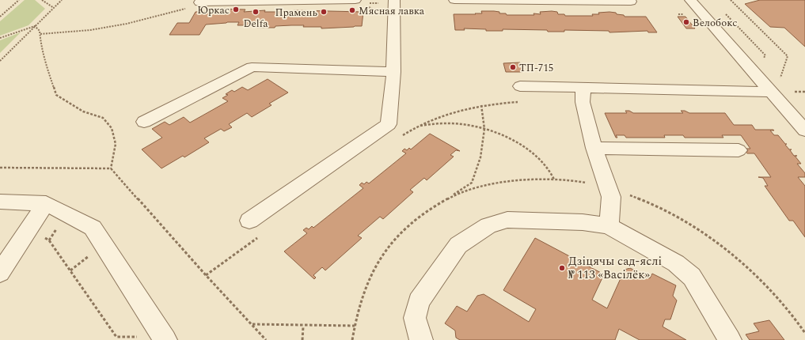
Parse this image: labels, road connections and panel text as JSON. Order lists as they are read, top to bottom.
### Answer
{
  "places": [
    "Юркас",
    "Мясная лавка",
    "Delfa",
    "Прамень",
    "Велобокс",
    "ТП-715",
    "Дзіцячы сад-яслі № 113 «Васілёк»"
  ]
}
